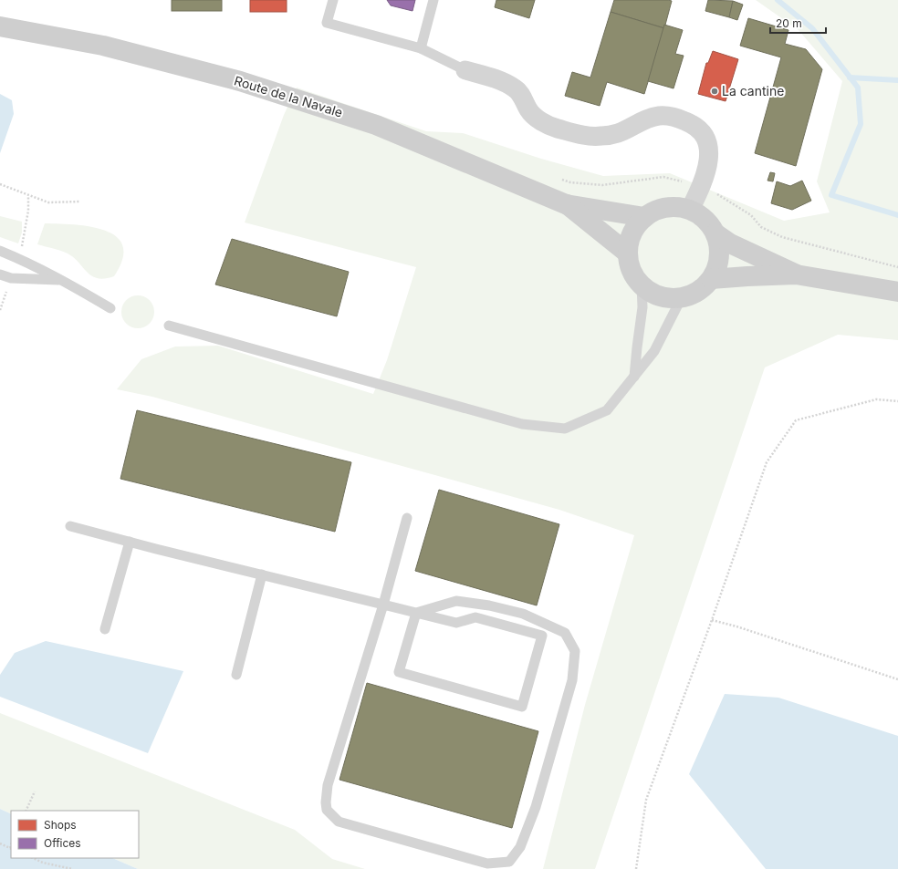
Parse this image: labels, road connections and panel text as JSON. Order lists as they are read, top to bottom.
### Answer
{
  "streets": {
    "main road": ["Route de la Navale"]
  },
  "places": ["La cantine"],
  "legend": ["Shops", "Offices"],
  "scale_bar": "20 m"
}
